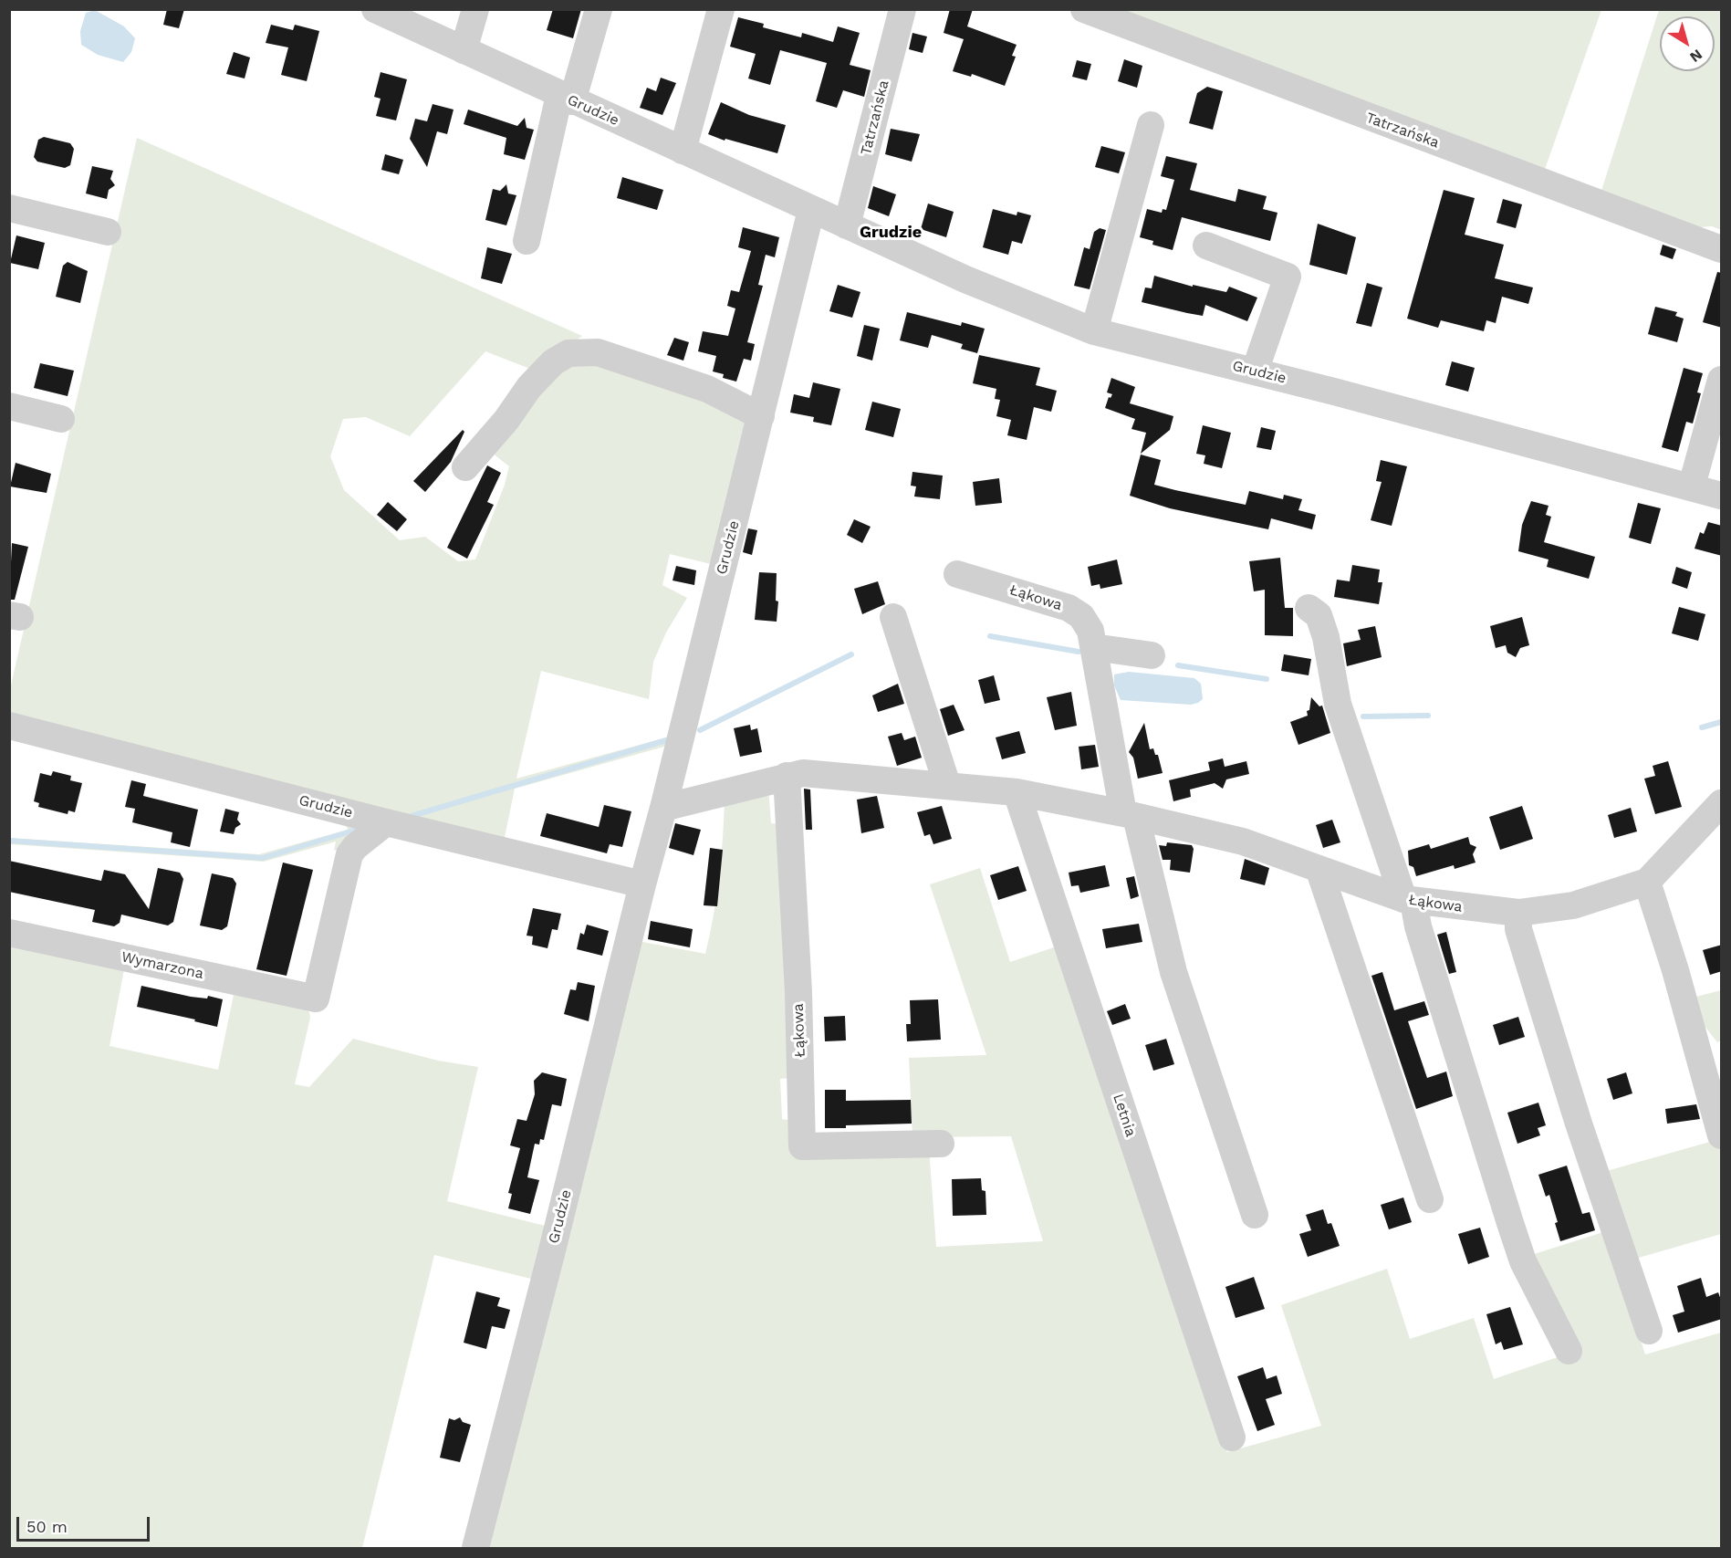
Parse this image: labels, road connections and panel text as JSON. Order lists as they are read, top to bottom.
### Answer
{
  "streets": {
    "street": [
      "Grudzie",
      "Tatrzańska",
      "Łąkowa",
      "Wymarzona",
      "Letnia"
    ]
  },
  "crossings": [
    ["Grudzie", "Tatrzańska"],
    ["Grudzie", "Łąkowa"],
    ["Grudzie", "Wymarzona"],
    ["Łąkowa", "Letnia"]
  ],
  "districts": ["Grudzie"],
  "scale_bar": "50 m",
  "north": "bottom right"
}
